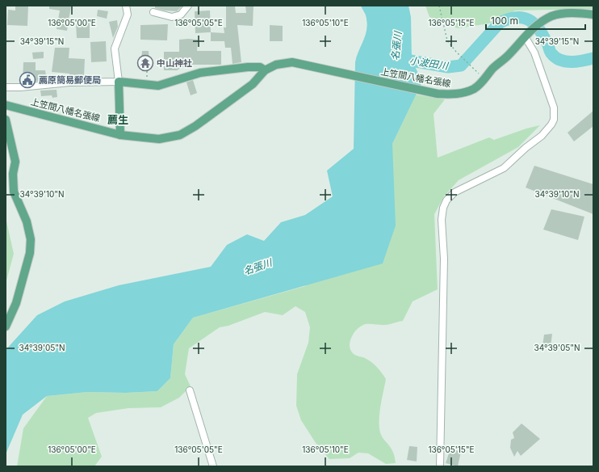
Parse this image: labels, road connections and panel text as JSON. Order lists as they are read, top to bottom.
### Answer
{
  "streets": {
    "main road": ["上笠間八幡名張線"]
  },
  "districts": ["薦生"],
  "water": ["名張川", "小波田川"],
  "places": {
    "temple": ["中山神社"],
    "public building": ["薦原簡易郵便局"]
  },
  "scale_bar": "100 m",
  "coordinates": [
    "136°05'00\"E",
    "136°05'05\"E",
    "136°05'10\"E",
    "136°05'15\"E",
    "34°39'15\"N",
    "34°39'10\"N",
    "34°39'05\"N"
  ]
}
